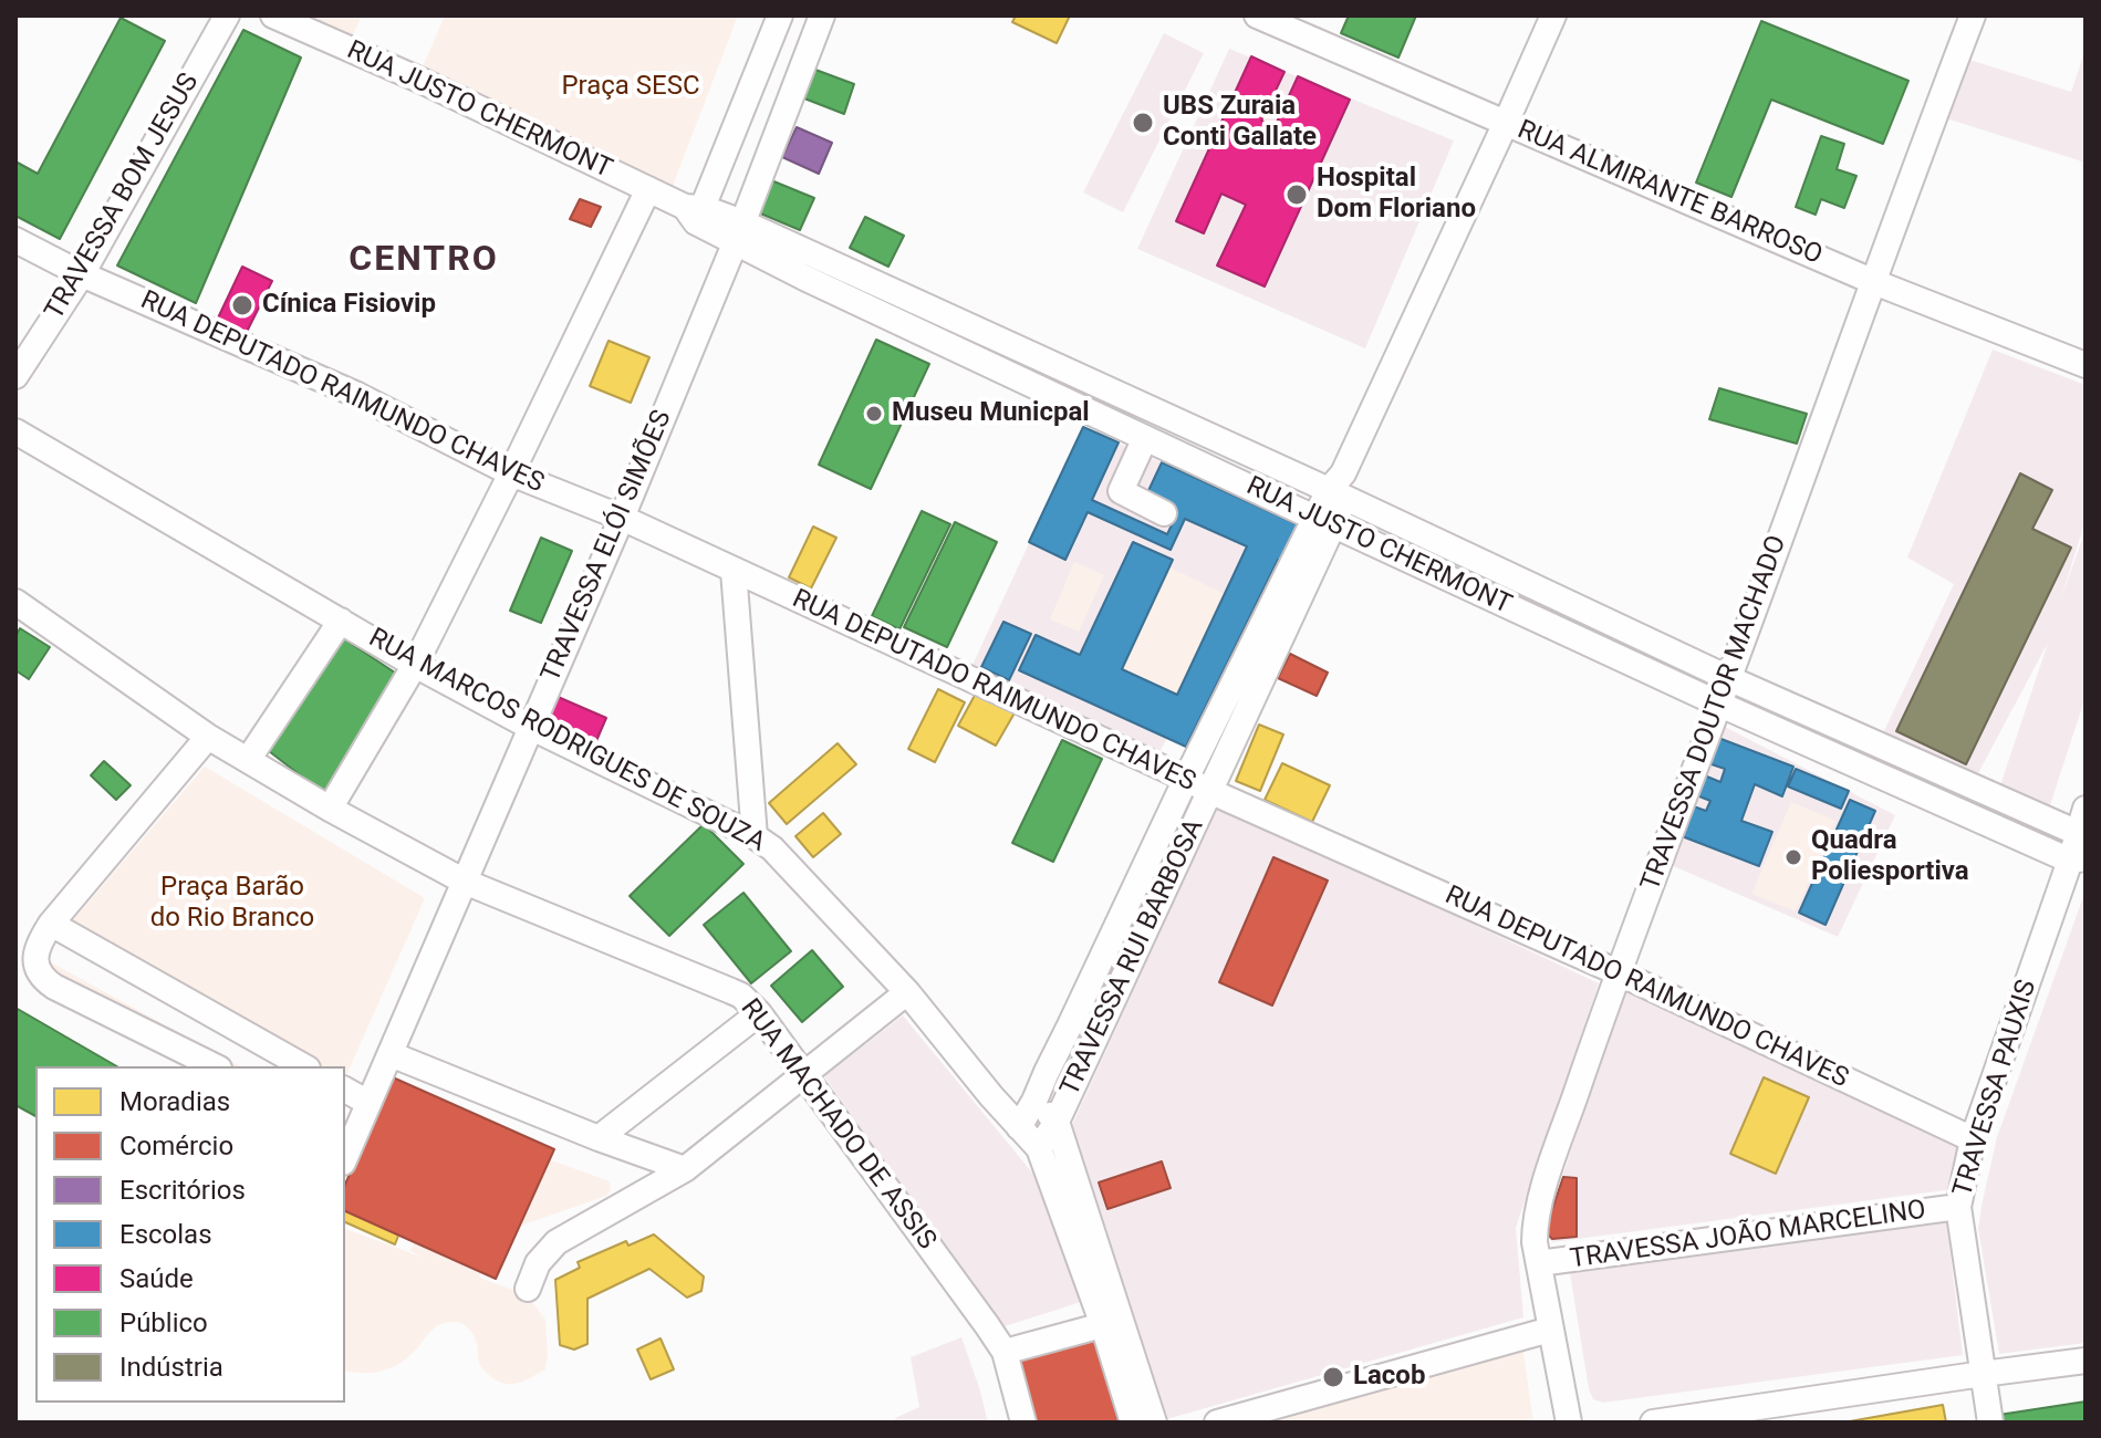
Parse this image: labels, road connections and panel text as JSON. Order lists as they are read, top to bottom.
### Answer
{
  "streets": {
    "street": [
      "RUA JUSTO CHERMONT",
      "RUA ALMIRANTE BARROSO",
      "TRAVESSA BOM JESUS",
      "RUA DEPUTADO RAIMUNDO CHAVES",
      "TRAVESSA ELÓI SIMÕES",
      "TRAVESSA DOUTOR MACHADO",
      "RUA MARCOS RODRIGUES DE SOUZA",
      "TRAVESSA RUI BARBOSA",
      "TRAVESSA PAUXIS",
      "RUA MACHADO DE ASSIS",
      "TRAVESSA JOÃO MARCELINO"
    ]
  },
  "crossings": [
    ["RUA JUSTO CHERMONT", "TRAVESSA ELÓI SIMÕES"],
    ["RUA JUSTO CHERMONT", "TRAVESSA DOUTOR MACHADO"],
    ["RUA JUSTO CHERMONT", "TRAVESSA RUI BARBOSA"],
    ["RUA JUSTO CHERMONT", "TRAVESSA PAUXIS"],
    ["RUA ALMIRANTE BARROSO", "TRAVESSA DOUTOR MACHADO"],
    ["RUA ALMIRANTE BARROSO", "TRAVESSA RUI BARBOSA"],
    ["TRAVESSA BOM JESUS", "RUA DEPUTADO RAIMUNDO CHAVES"],
    ["RUA DEPUTADO RAIMUNDO CHAVES", "TRAVESSA ELÓI SIMÕES"],
    ["RUA DEPUTADO RAIMUNDO CHAVES", "TRAVESSA DOUTOR MACHADO"],
    ["RUA DEPUTADO RAIMUNDO CHAVES", "TRAVESSA RUI BARBOSA"],
    ["RUA DEPUTADO RAIMUNDO CHAVES", "TRAVESSA PAUXIS"],
    ["TRAVESSA ELÓI SIMÕES", "RUA MARCOS RODRIGUES DE SOUZA"],
    ["TRAVESSA ELÓI SIMÕES", "RUA MACHADO DE ASSIS"],
    ["TRAVESSA DOUTOR MACHADO", "TRAVESSA JOÃO MARCELINO"],
    ["RUA MARCOS RODRIGUES DE SOUZA", "TRAVESSA RUI BARBOSA"],
    ["TRAVESSA PAUXIS", "TRAVESSA JOÃO MARCELINO"]
  ],
  "districts": ["CENTRO"],
  "parks": ["Praça SESC", "Praça Barão do Rio Branco"],
  "places": [
    "UBS Zuraia Conti Gallate",
    "Hospital Dom Floriano",
    "Cínica Fisiovip",
    "Museu Municpal",
    "Quadra Poliesportiva",
    "Lacob"
  ],
  "legend": [
    "Moradias",
    "Comércio",
    "Escritórios",
    "Escolas",
    "Saúde",
    "Público",
    "Indústria"
  ]
}
